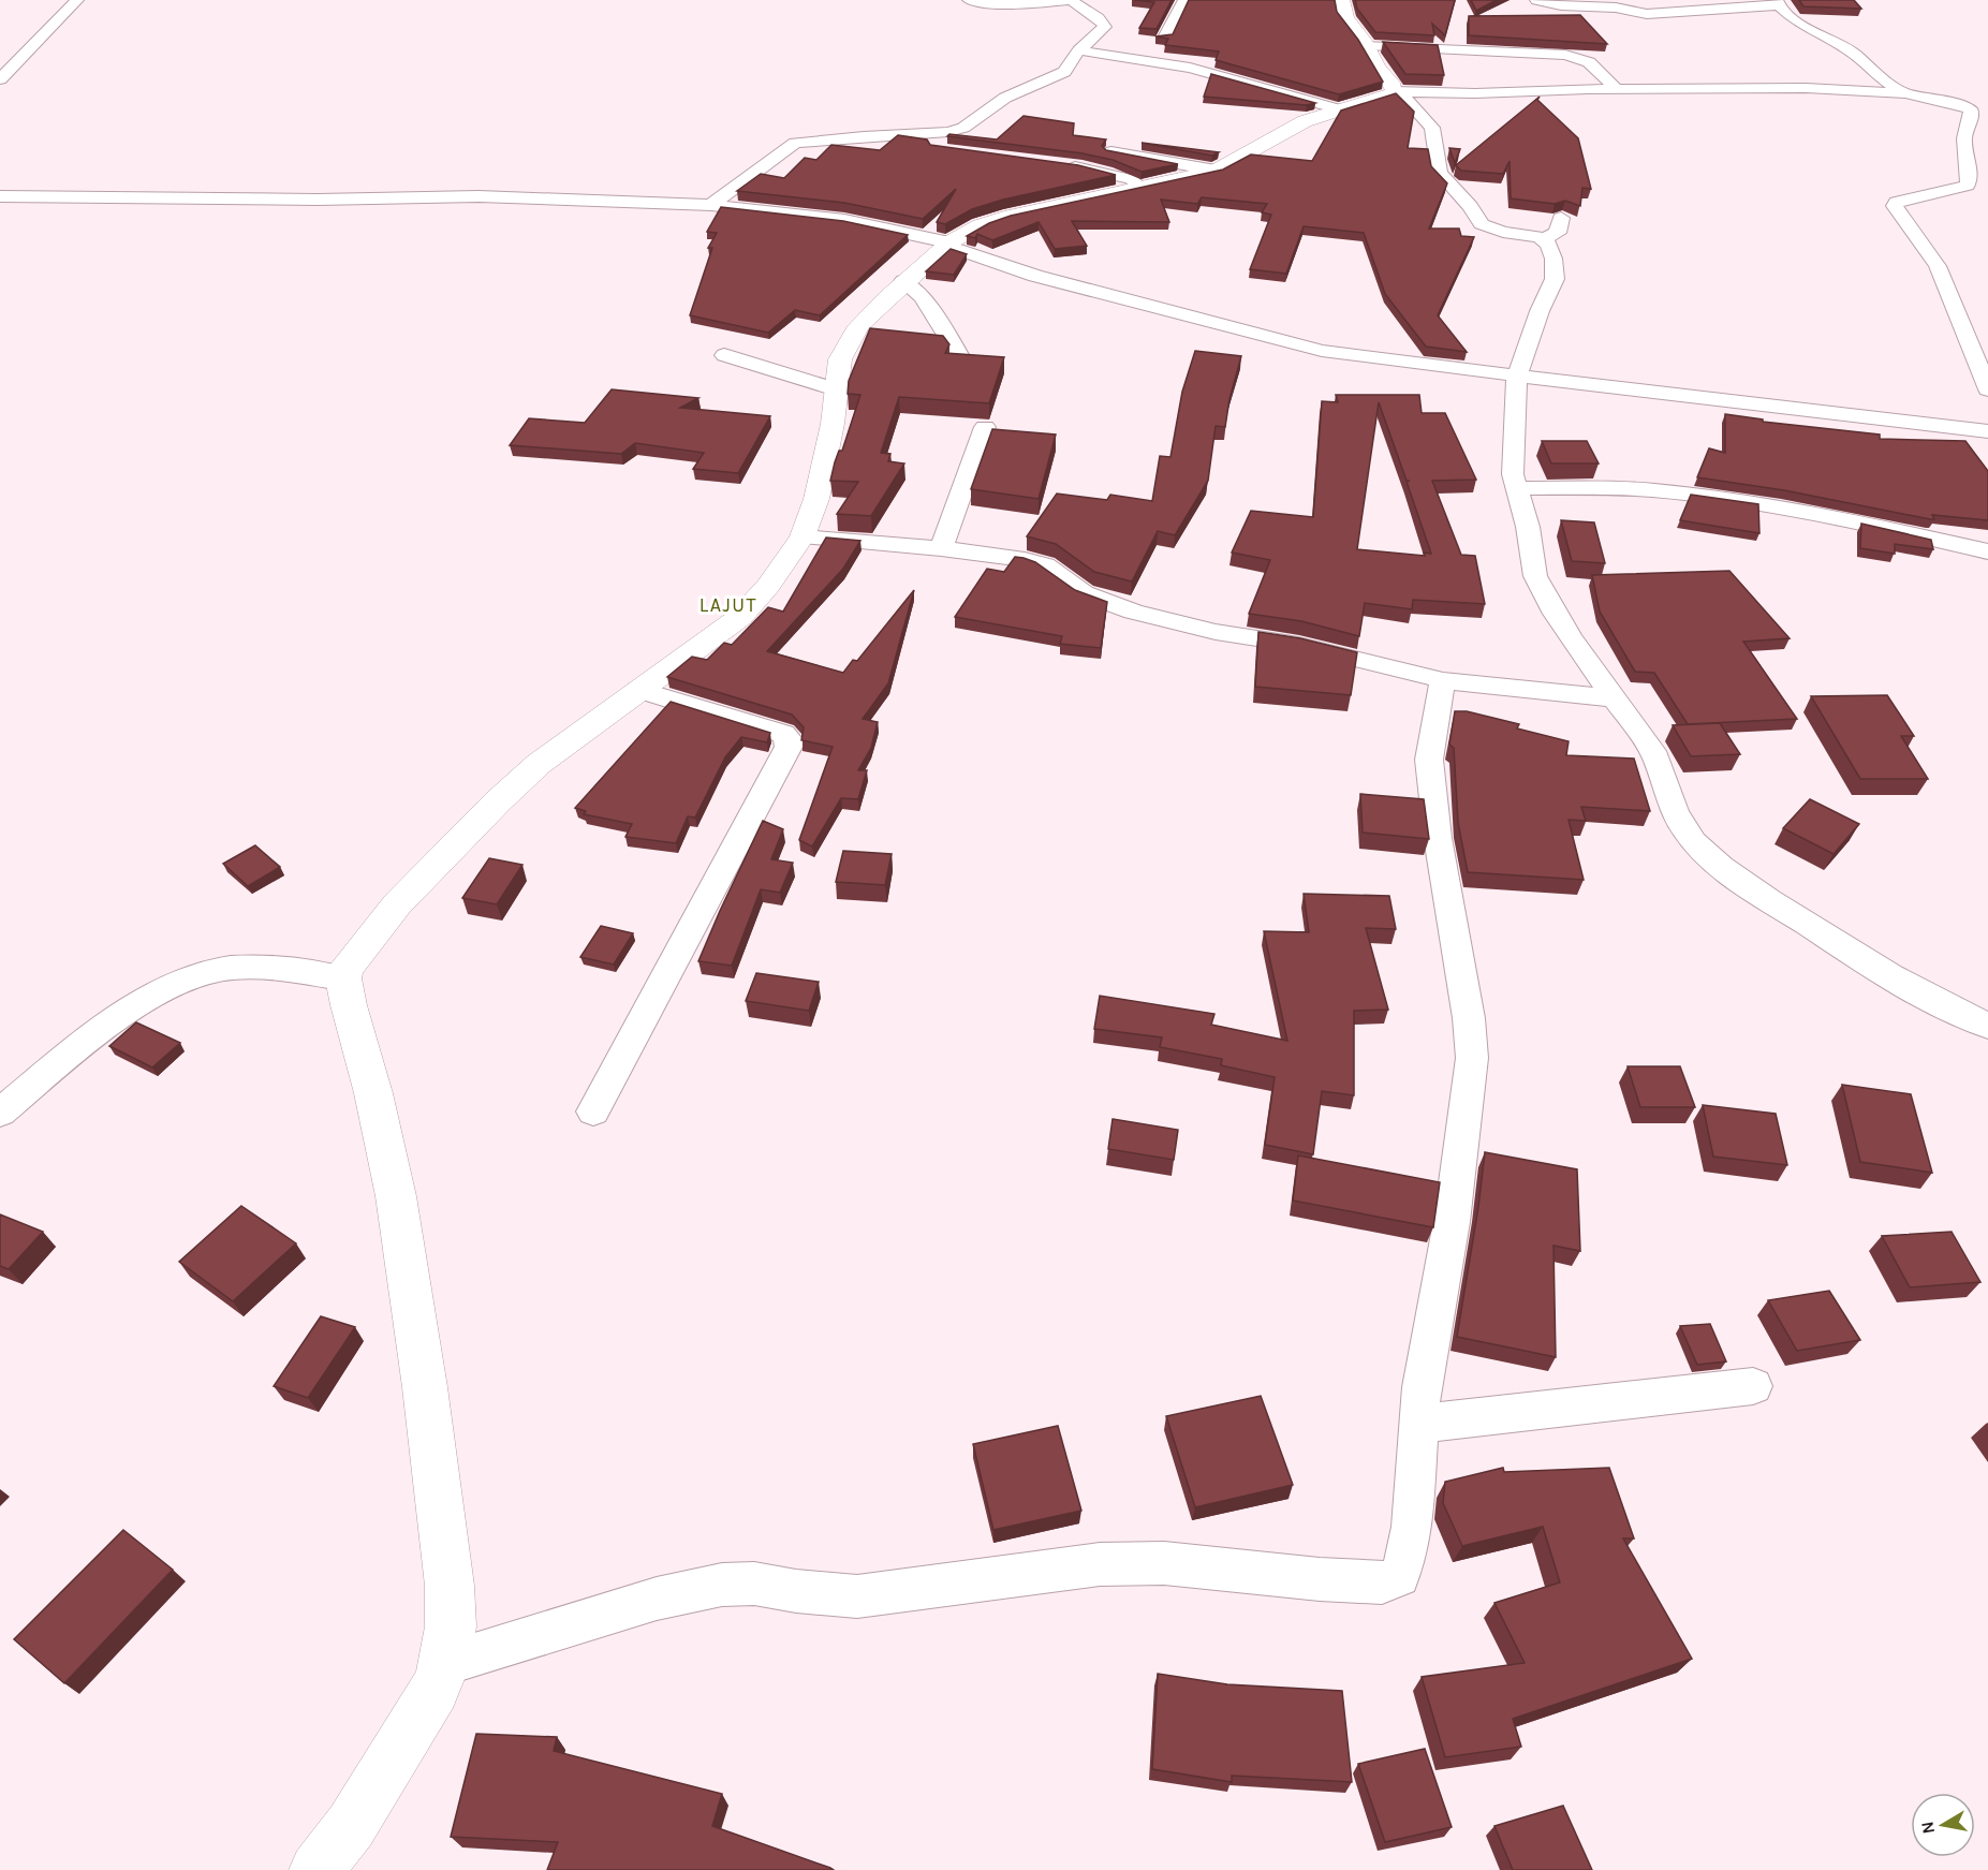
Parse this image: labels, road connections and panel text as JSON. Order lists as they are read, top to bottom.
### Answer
{
  "districts": ["LAJUT"],
  "north": "left"
}
